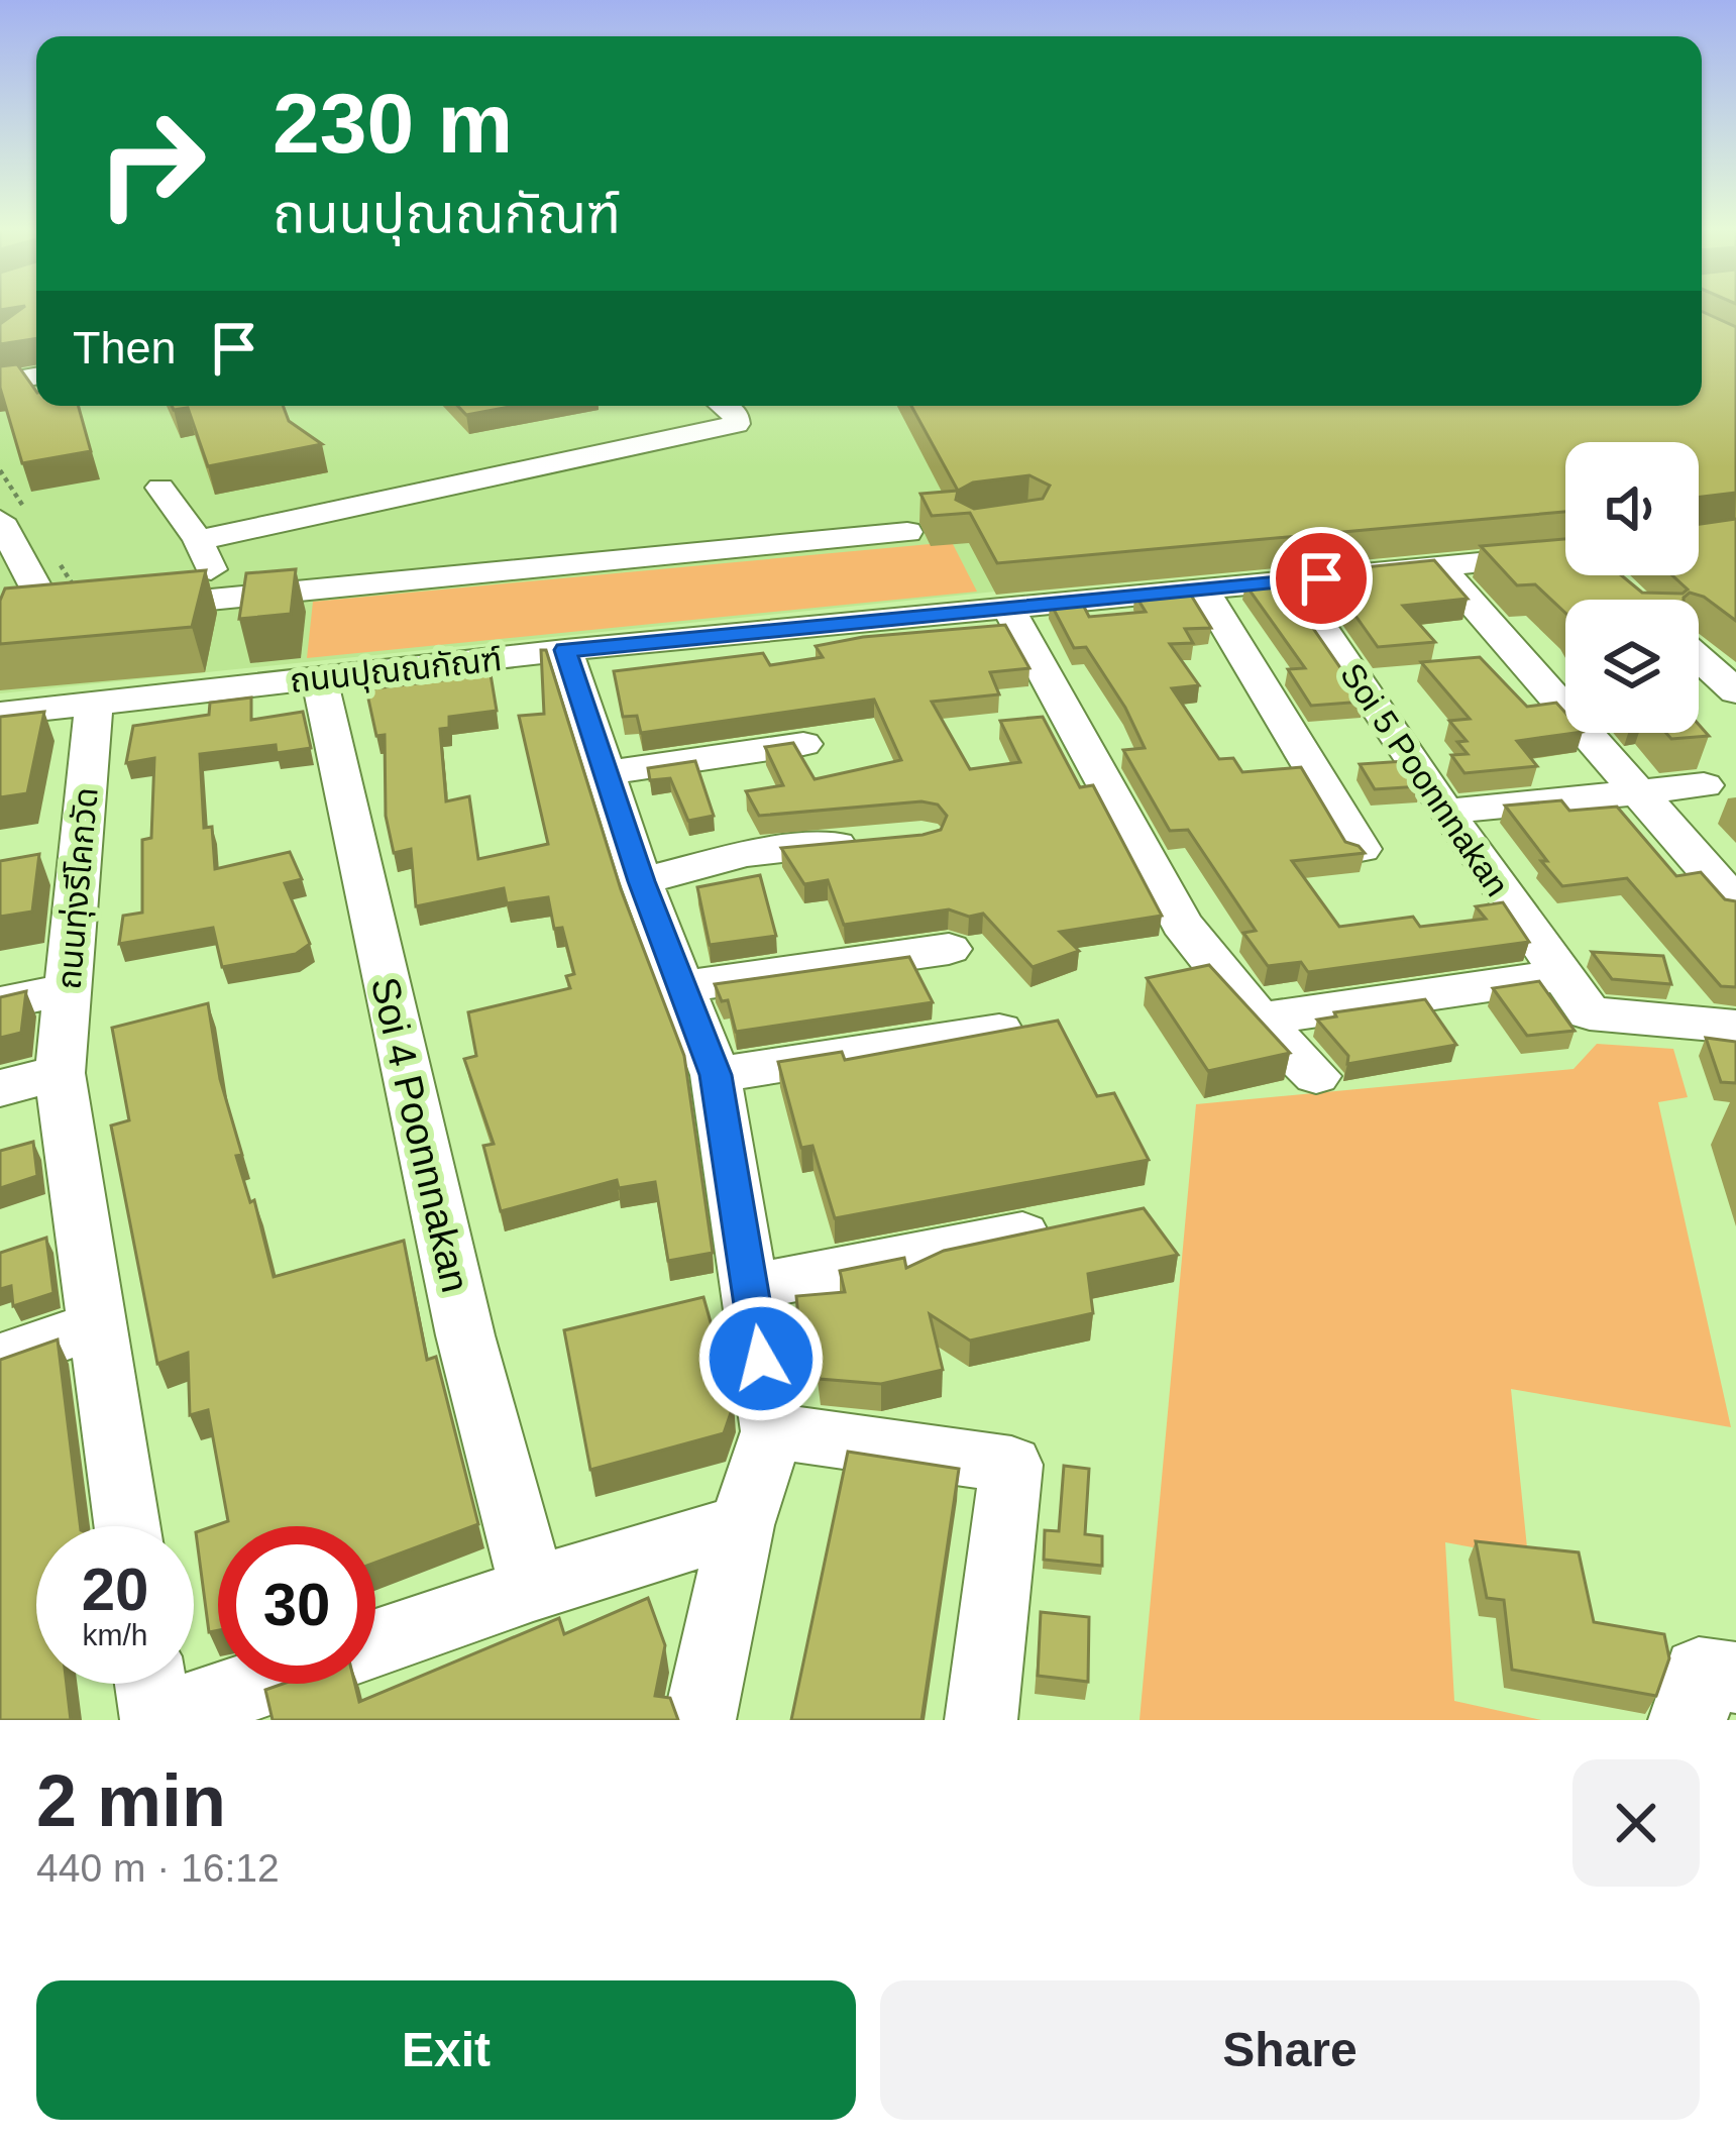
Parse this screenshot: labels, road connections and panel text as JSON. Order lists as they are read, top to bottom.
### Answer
{
  "streets": {
    "street": [
      "ถนนปุณณกัณฑ์",
      "Soi 5 Poonnnakan",
      "ถนนทุ่งรีโคกวัด",
      "Soi 4 Poonnnakan"
    ]
  },
  "crossings": [
    ["ถนนปุณณกัณฑ์", "Soi 5 Poonnnakan"],
    ["ถนนปุณณกัณฑ์", "ถนนทุ่งรีโคกวัด"],
    ["ถนนปุณณกัณฑ์", "Soi 4 Poonnnakan"]
  ],
  "page": {
    "turn": ["230 m", "ถนนปุณณกัณฑ์"],
    "then": "Then",
    "speed": "20 km/h",
    "limit": "30",
    "heading": ["2 min", "440 m · 16:12"],
    "buttons": ["Exit", "Share"]
  }
}
